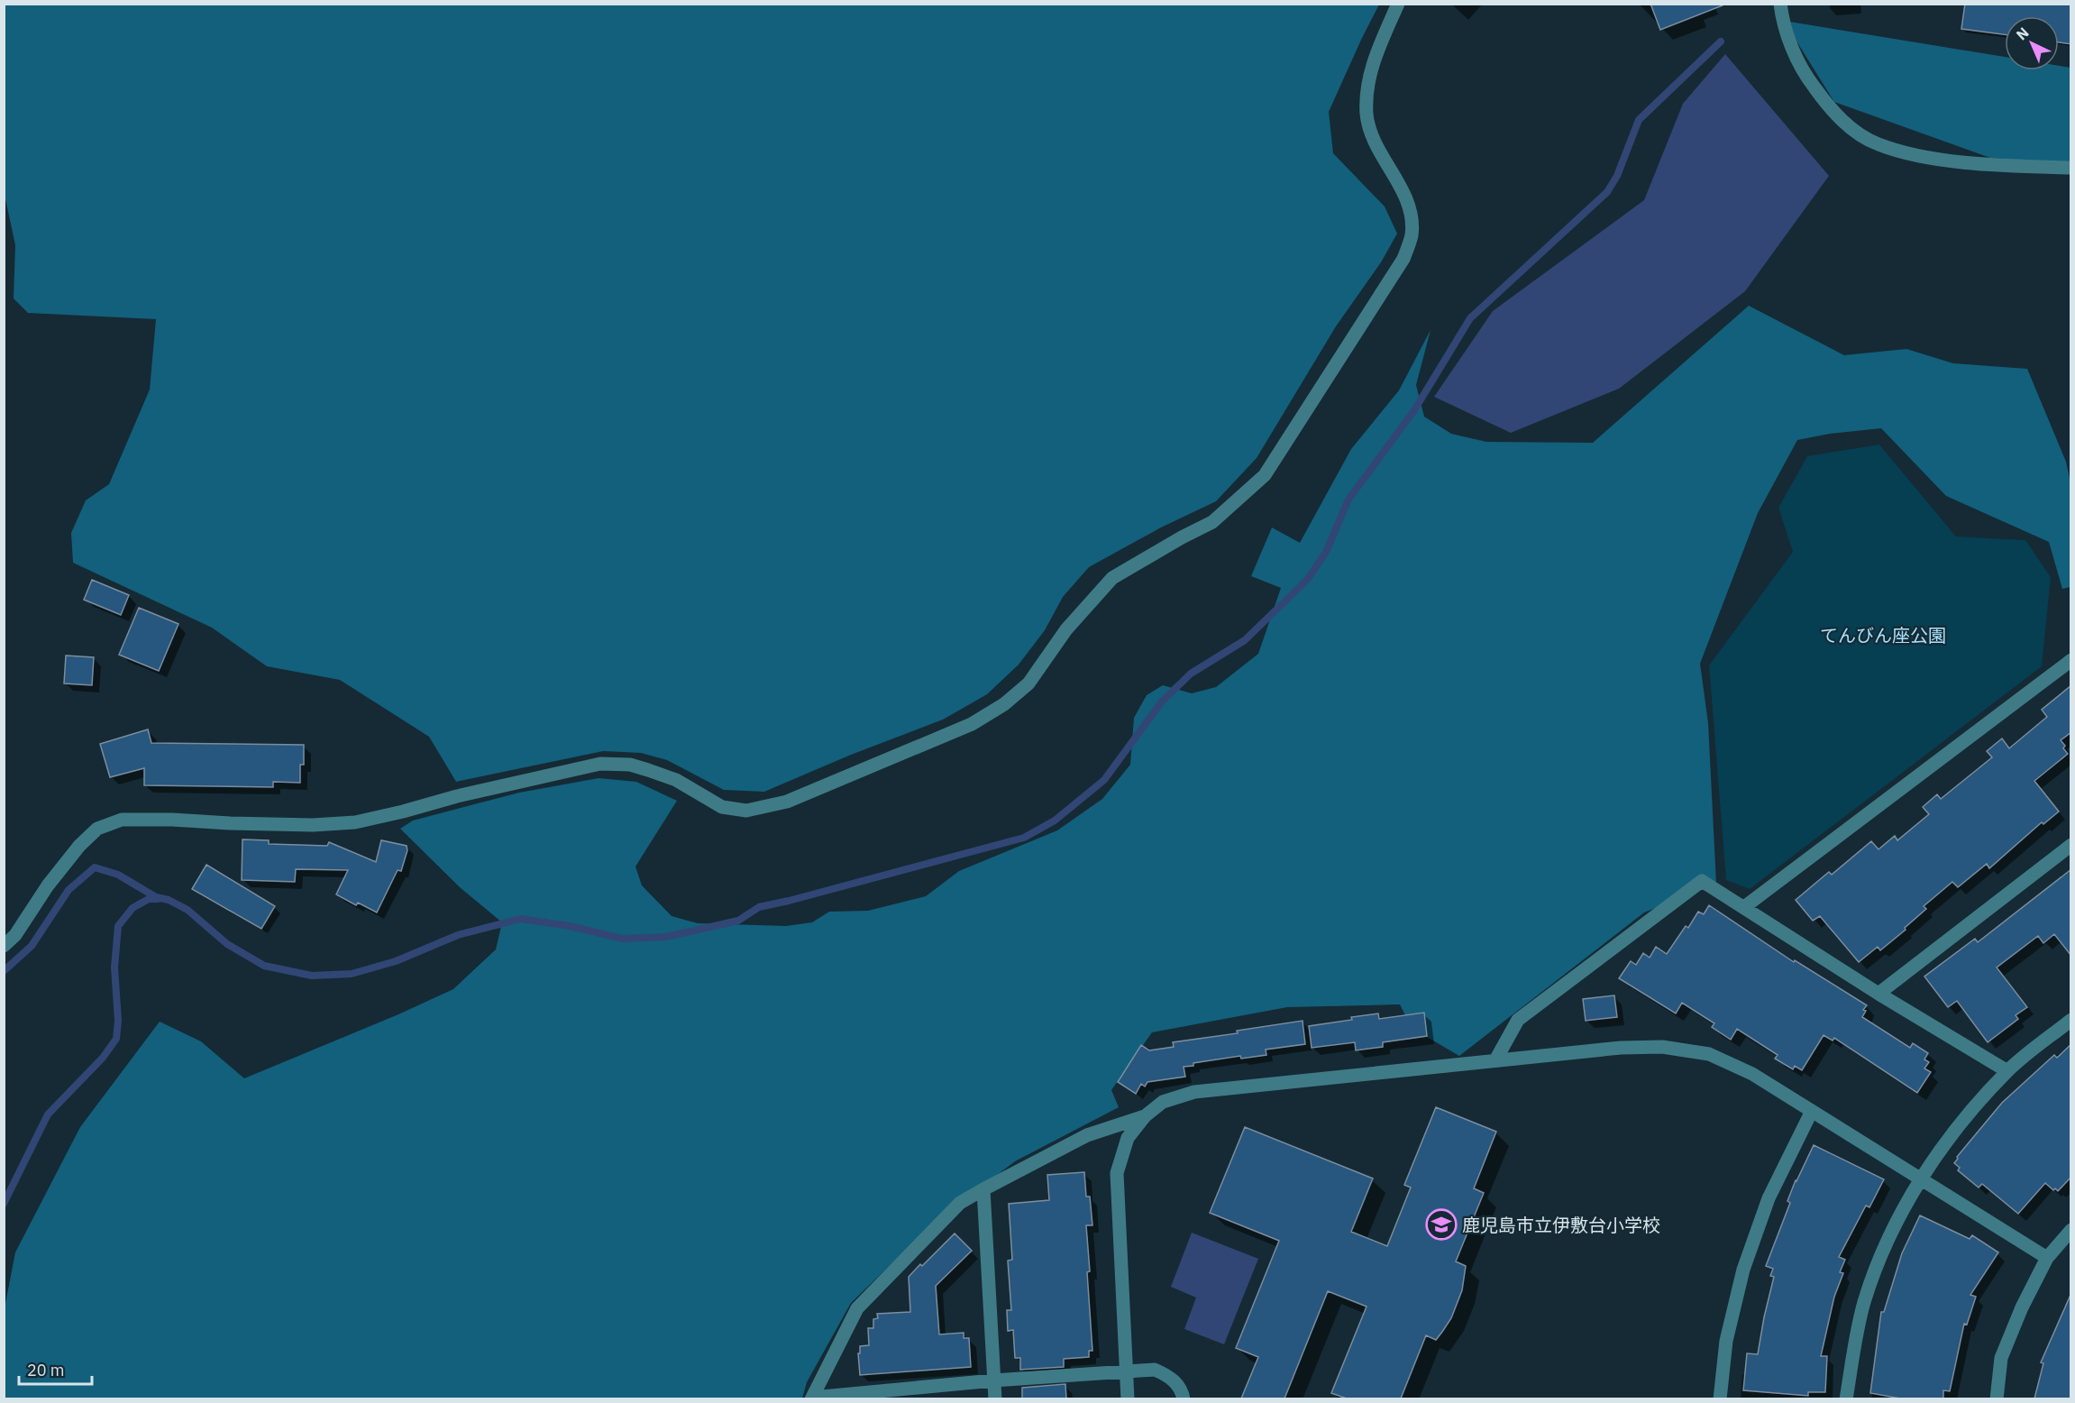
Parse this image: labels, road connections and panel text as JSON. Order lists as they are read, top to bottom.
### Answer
{
  "parks": ["てんびん座公園"],
  "places": {
    "school or university": ["鹿児島市立伊敷台小学校"]
  },
  "scale_bar": "20 m",
  "north": "top left"
}
